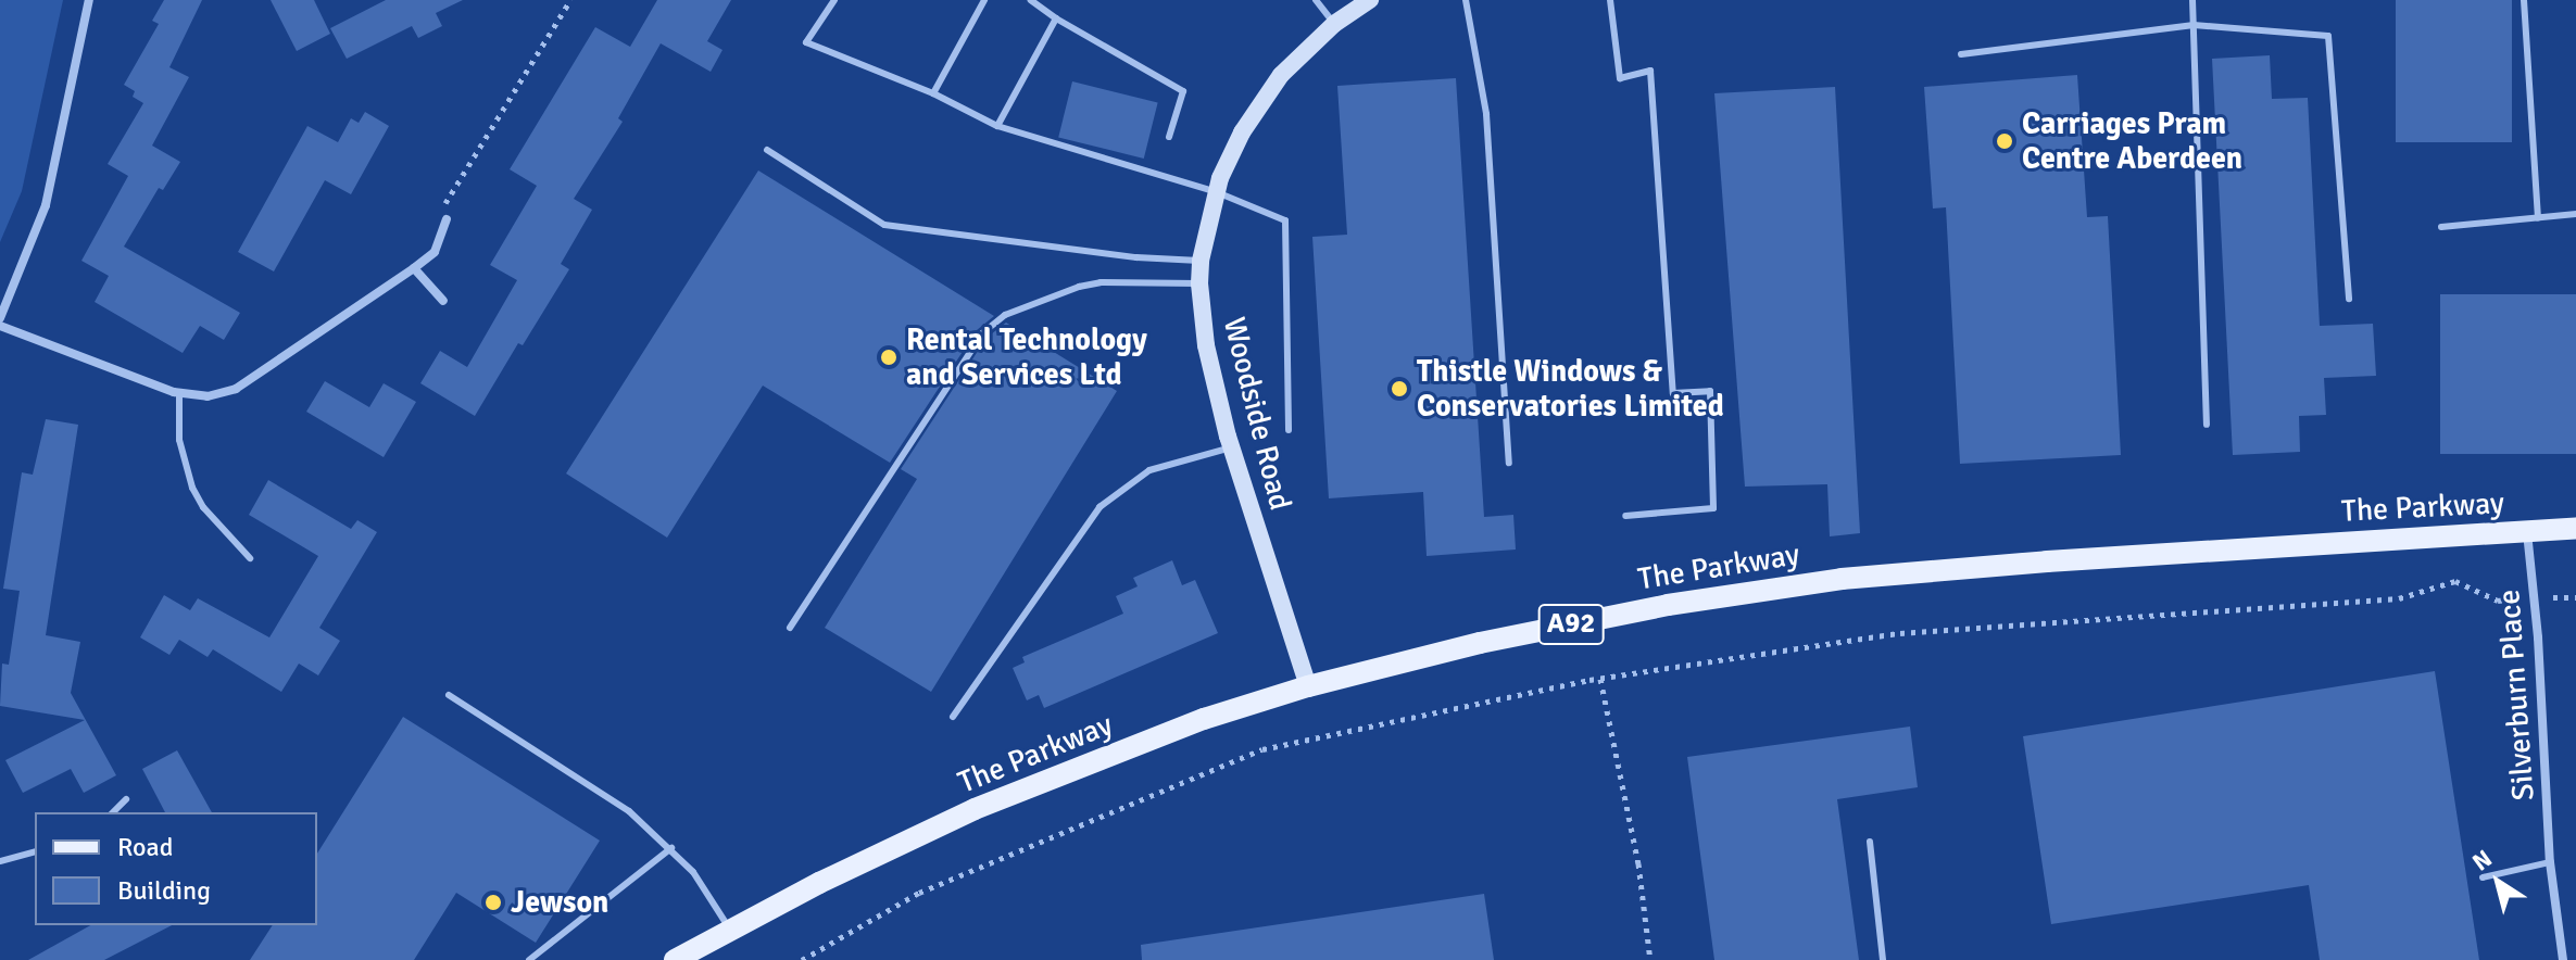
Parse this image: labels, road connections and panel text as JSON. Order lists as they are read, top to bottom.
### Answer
{
  "streets": {
    "main road": ["The Parkway", "A92"],
    "street": ["Woodside Road", "Silverburn Place"]
  },
  "crossings": [
    ["Woodside Road", "The Parkway"],
    ["The Parkway", "Silverburn Place"]
  ],
  "places": [
    "Carriages Pram Centre Aberdeen",
    "Rental Technology and Services Ltd",
    "Thistle Windows & Conservatories Limited",
    "Jewson"
  ],
  "legend": ["Road", "Building"],
  "north": "top left"
}
